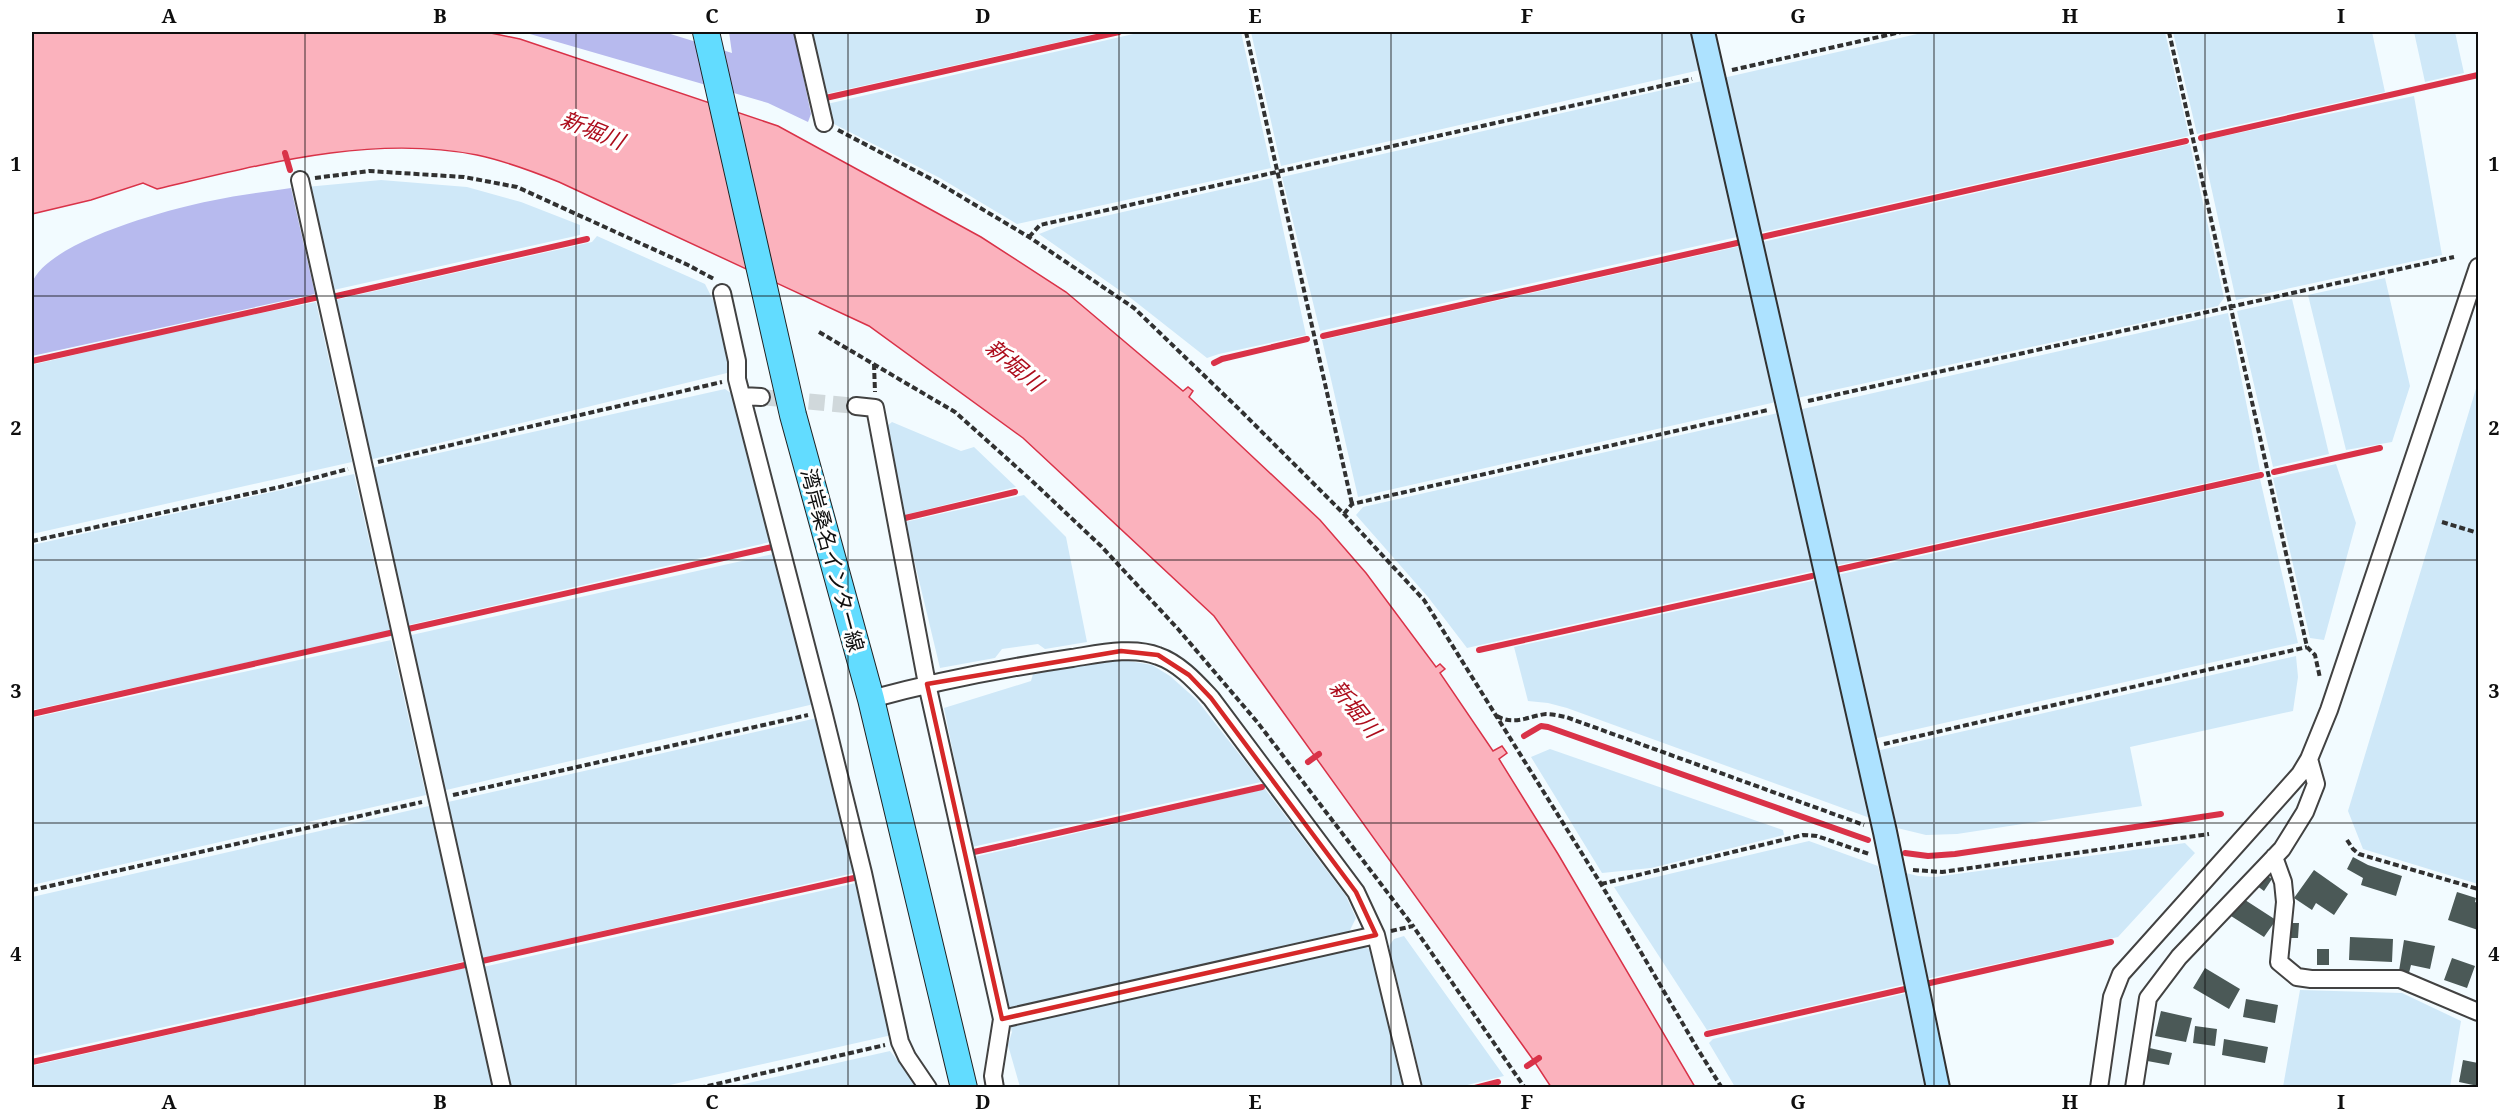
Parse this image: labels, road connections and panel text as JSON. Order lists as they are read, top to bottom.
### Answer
{
  "streets": {
    "main road": ["湾岸桑名インター線"]
  },
  "water": ["新堀川"],
  "grid": {
    "columns": [
      "A",
      "B",
      "C",
      "D",
      "E",
      "F",
      "G",
      "H",
      "I"
    ],
    "rows": [
      "1",
      "2",
      "3",
      "4"
    ]
  }
}
